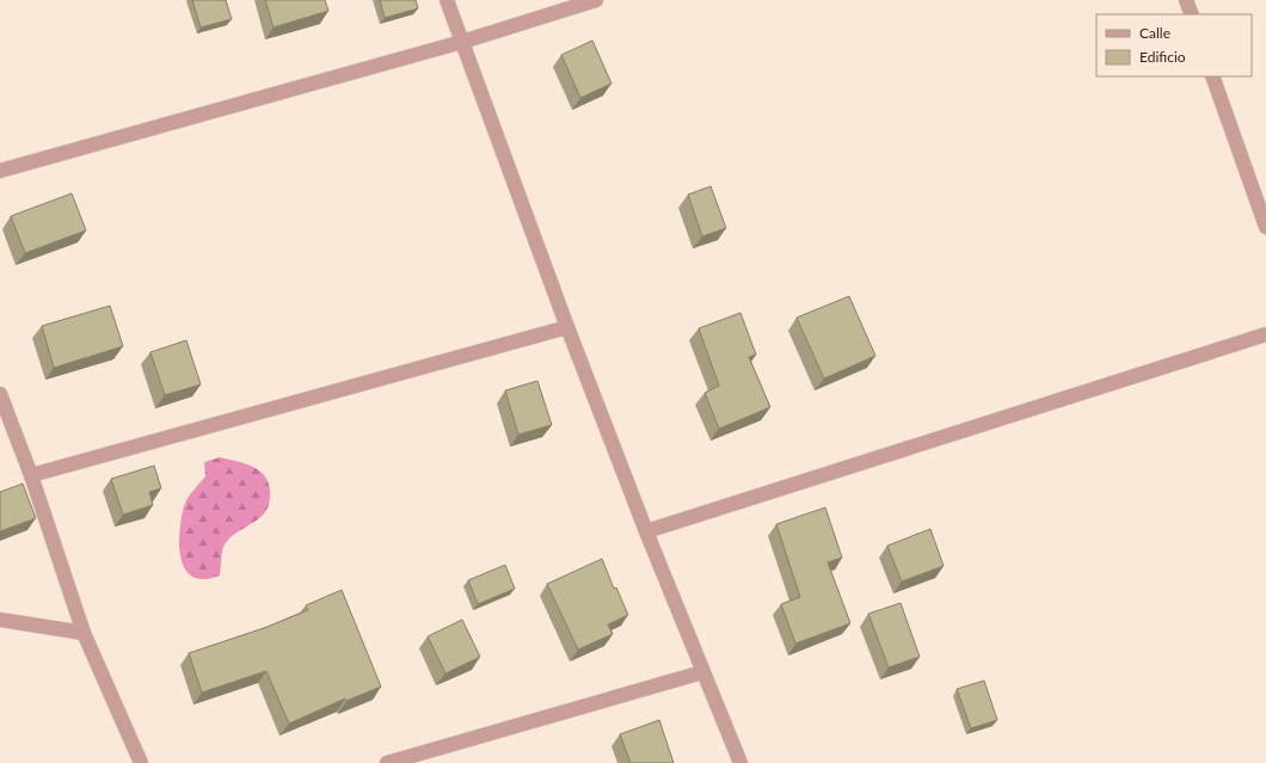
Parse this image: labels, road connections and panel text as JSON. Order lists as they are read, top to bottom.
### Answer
{
  "legend": ["Calle", "Edificio"]
}
